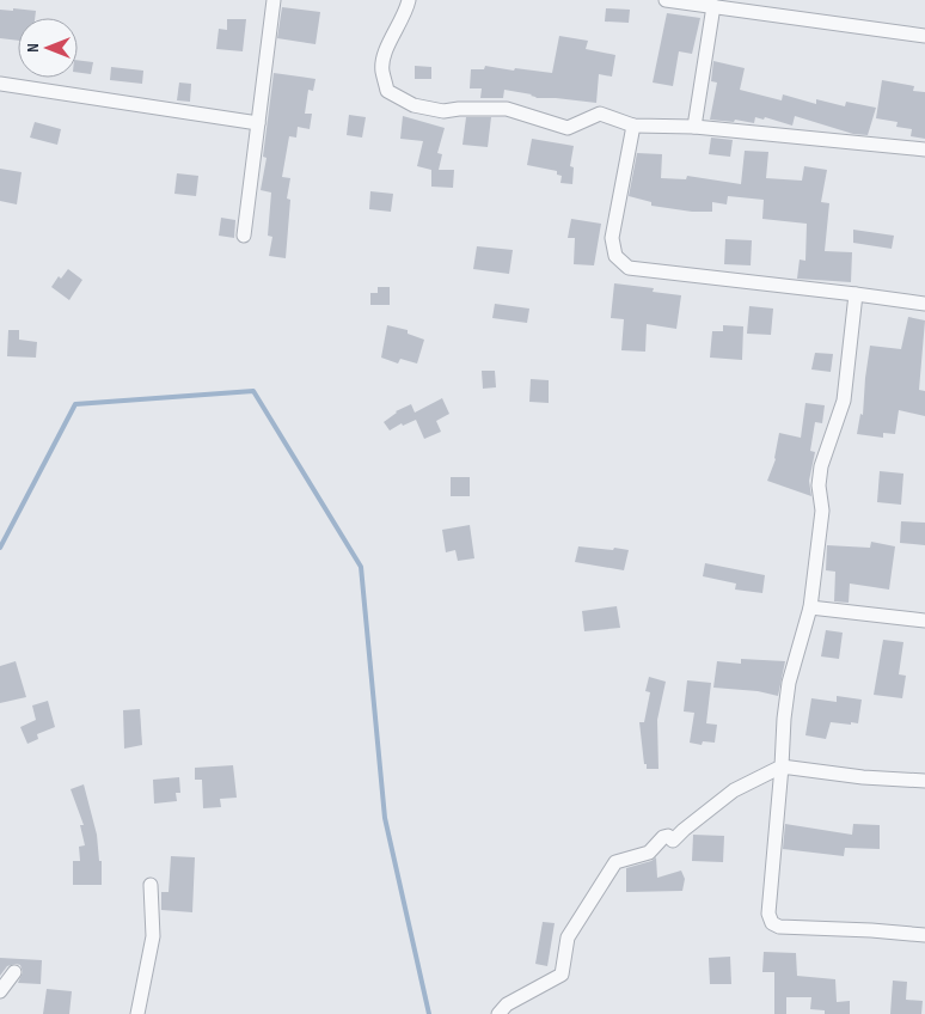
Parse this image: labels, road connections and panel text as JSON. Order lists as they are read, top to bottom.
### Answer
{
  "north": "left"
}
